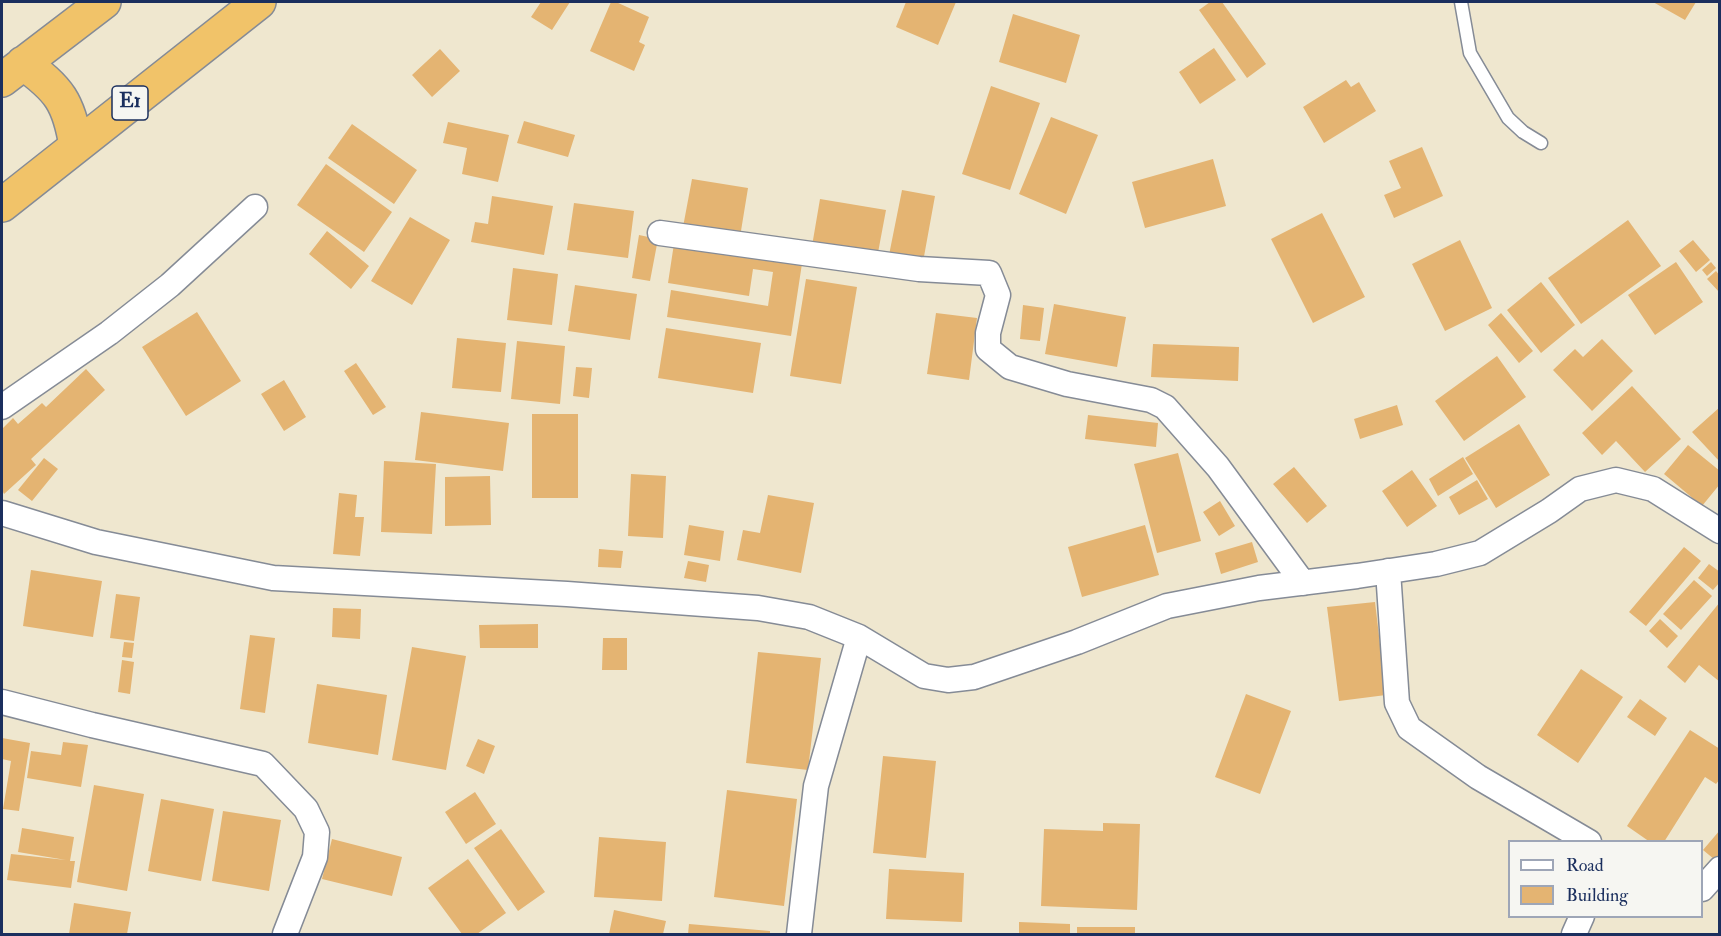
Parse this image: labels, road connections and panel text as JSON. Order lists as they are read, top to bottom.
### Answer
{
  "streets": {
    "highway": ["E1"]
  },
  "legend": ["Road", "Building"]
}
